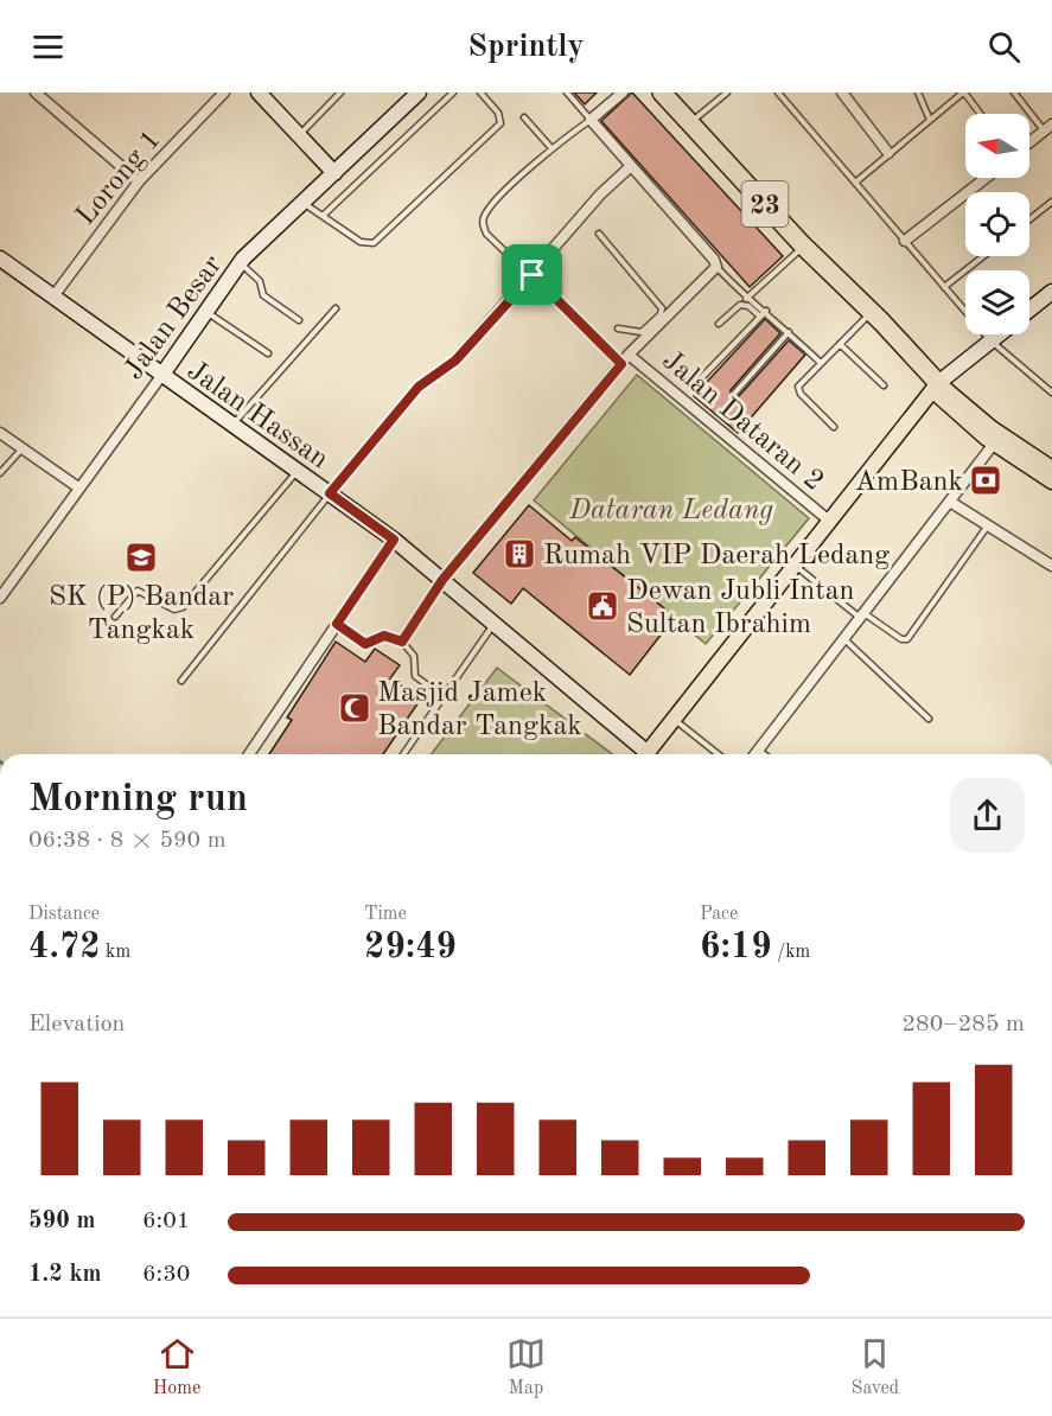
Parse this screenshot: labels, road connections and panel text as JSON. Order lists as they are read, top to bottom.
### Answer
{
  "streets": {
    "highway": ["23"],
    "street": [
      "Lorong 1",
      "Jalan Besar",
      "Jalan Hassan",
      "Jalan Dataran 2"
    ]
  },
  "crossings": [
    ["Lorong 1", "Jalan Hassan"],
    ["Jalan Besar", "Jalan Hassan"]
  ],
  "parks": ["Dataran Ledang"],
  "places": {
    "bank": ["AmBank"],
    "building": ["Rumah VIP Daerah Ledang"],
    "school or university": ["SK (P) Bandar Tangkak"],
    "public building": ["Dewan Jubli Intan Sultan Ibrahim"],
    "mosque": ["Masjid Jamek Bandar Tangkak"]
  },
  "north": "left",
  "page": {
    "header": "Sprintly",
    "heading": ["Morning run", "06:38 · 8 × 590 m"],
    "stats": [
      ["Distance", "4.72 km"],
      ["Time", "29:49"],
      ["Pace", "6:19 /km"]
    ],
    "chart": ["Elevation", "280–285 m"],
    "list": [
      {
        "name": "590 m",
        "note": "6:01"
      },
      {
        "name": "1.2 km",
        "note": "6:30"
      }
    ],
    "tabs": ["Home", "Map", "Saved"]
  }
}
